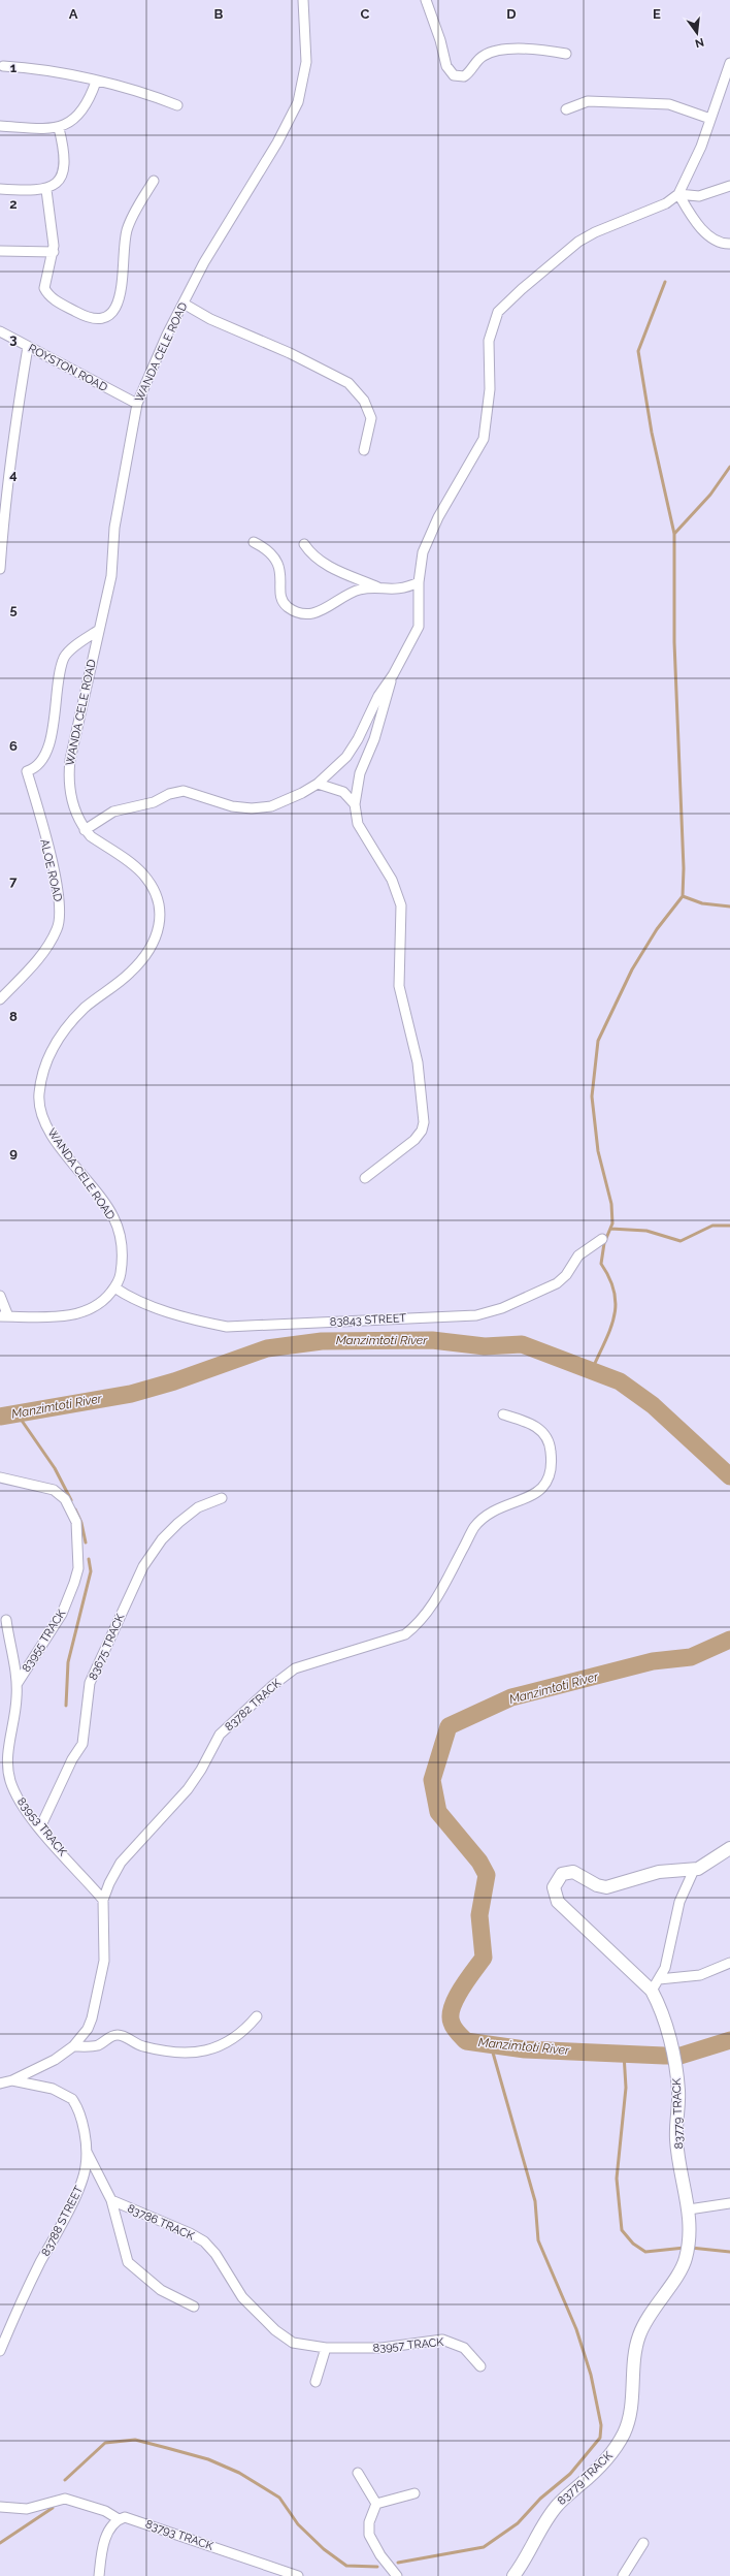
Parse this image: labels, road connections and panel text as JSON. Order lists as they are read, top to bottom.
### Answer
{
  "streets": {
    "street": [
      "WANDA CELE ROAD",
      "ROYSTON ROAD",
      "ALOE ROAD",
      "83843 STREET",
      "83955 TRACK",
      "83675 TRACK",
      "83782 TRACK",
      "83953 TRACK",
      "83779 TRACK",
      "83788 STREET",
      "83786 TRACK",
      "83957 TRACK",
      "83793 TRACK"
    ]
  },
  "crossings": [
    ["WANDA CELE ROAD", "ROYSTON ROAD"],
    ["WANDA CELE ROAD", "ALOE ROAD"],
    ["WANDA CELE ROAD", "83843 STREET"],
    ["83955 TRACK", "83953 TRACK"],
    ["83675 TRACK", "83953 TRACK"],
    ["83782 TRACK", "83953 TRACK"],
    ["83782 TRACK", "83788 STREET"],
    ["83786 TRACK", "83957 TRACK"]
  ],
  "water": ["Manzimtoti River"],
  "north": "bottom",
  "grid": {
    "columns": [
      "A",
      "B",
      "C",
      "D",
      "E"
    ],
    "rows": [
      "1",
      "2",
      "3",
      "4",
      "5",
      "6",
      "7",
      "8",
      "9"
    ]
  }
}
